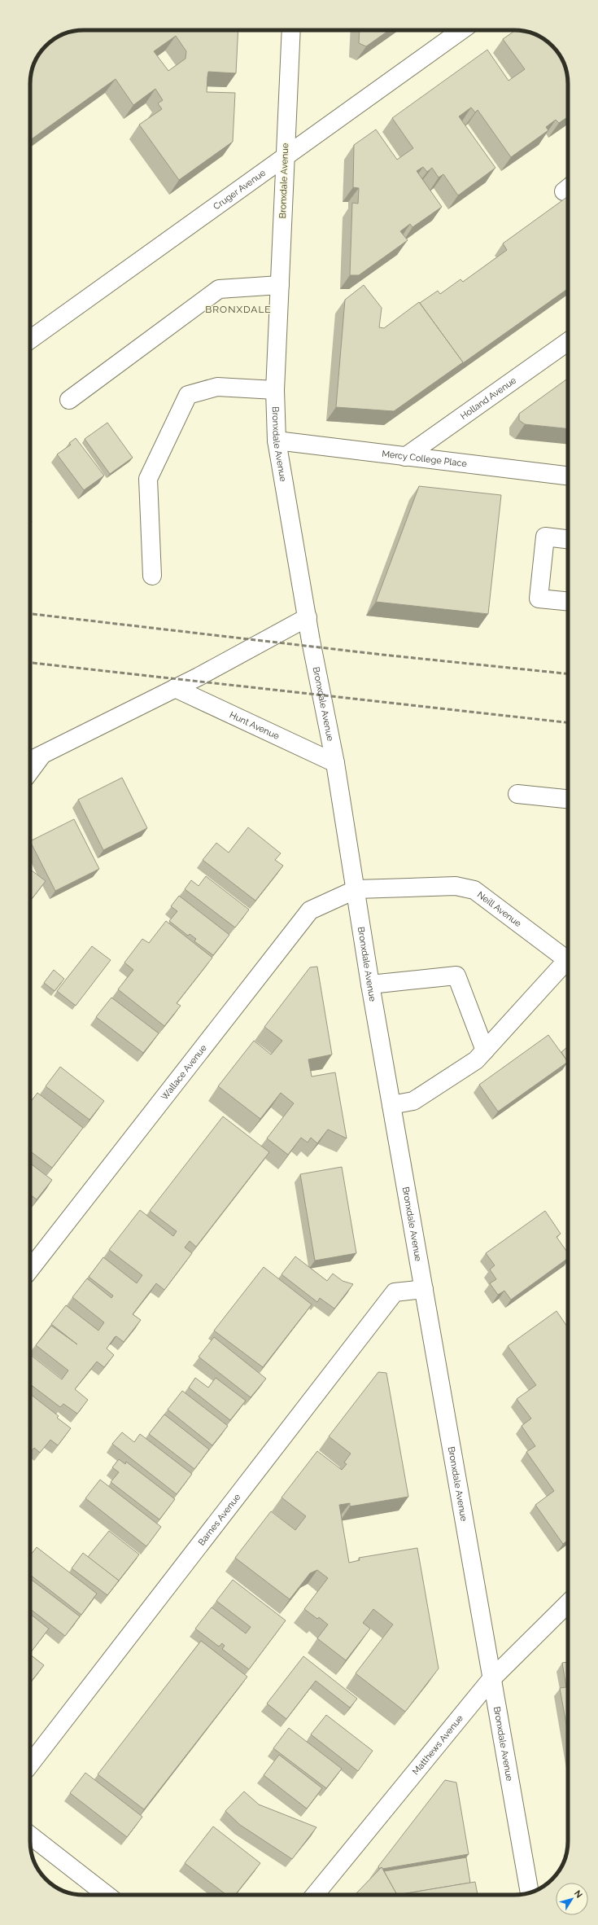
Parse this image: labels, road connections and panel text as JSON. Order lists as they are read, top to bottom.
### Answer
{
  "streets": {
    "street": [
      "Bronxdale Avenue",
      "Cruger Avenue",
      "Holland Avenue",
      "Mercy College Place",
      "Hunt Avenue",
      "Neill Avenue",
      "Wallace Avenue",
      "Barnes Avenue",
      "Matthews Avenue"
    ]
  },
  "crossings": [
    ["Bronxdale Avenue", "Cruger Avenue"],
    ["Bronxdale Avenue", "Mercy College Place"],
    ["Bronxdale Avenue", "Hunt Avenue"],
    ["Bronxdale Avenue", "Neill Avenue"],
    ["Bronxdale Avenue", "Wallace Avenue"],
    ["Bronxdale Avenue", "Barnes Avenue"],
    ["Bronxdale Avenue", "Matthews Avenue"],
    ["Holland Avenue", "Mercy College Place"],
    ["Neill Avenue", "Wallace Avenue"]
  ],
  "districts": ["BRONXDALE"],
  "north": "top right"
}
